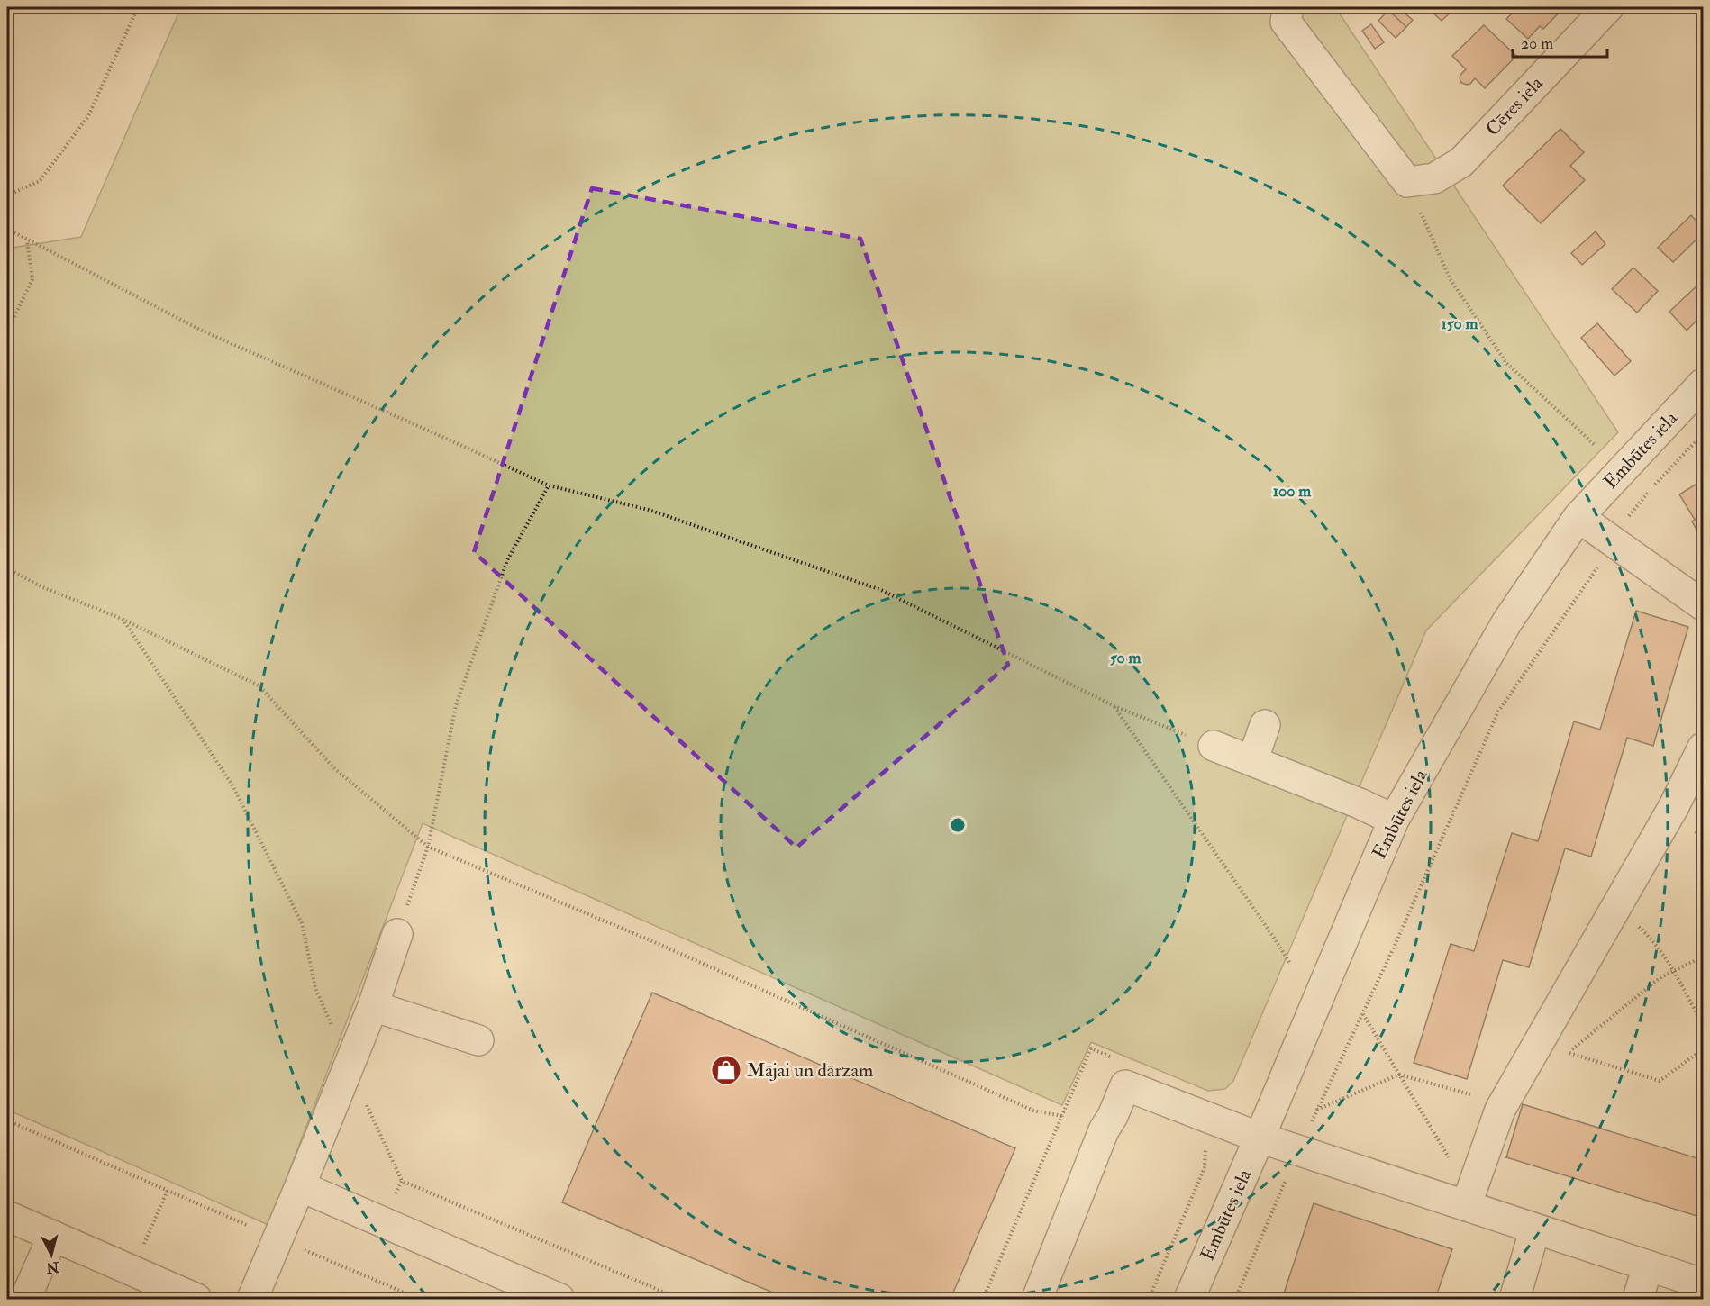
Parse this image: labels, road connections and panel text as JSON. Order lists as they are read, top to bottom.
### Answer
{
  "streets": {
    "street": ["Cēres iela", "Embūtes iela"]
  },
  "places": {
    "shop": ["Mājai un dārzam"]
  },
  "scale_bar": "20 m",
  "north": "bottom",
  "rings": ["150 m", "100 m", "50 m"]
}
